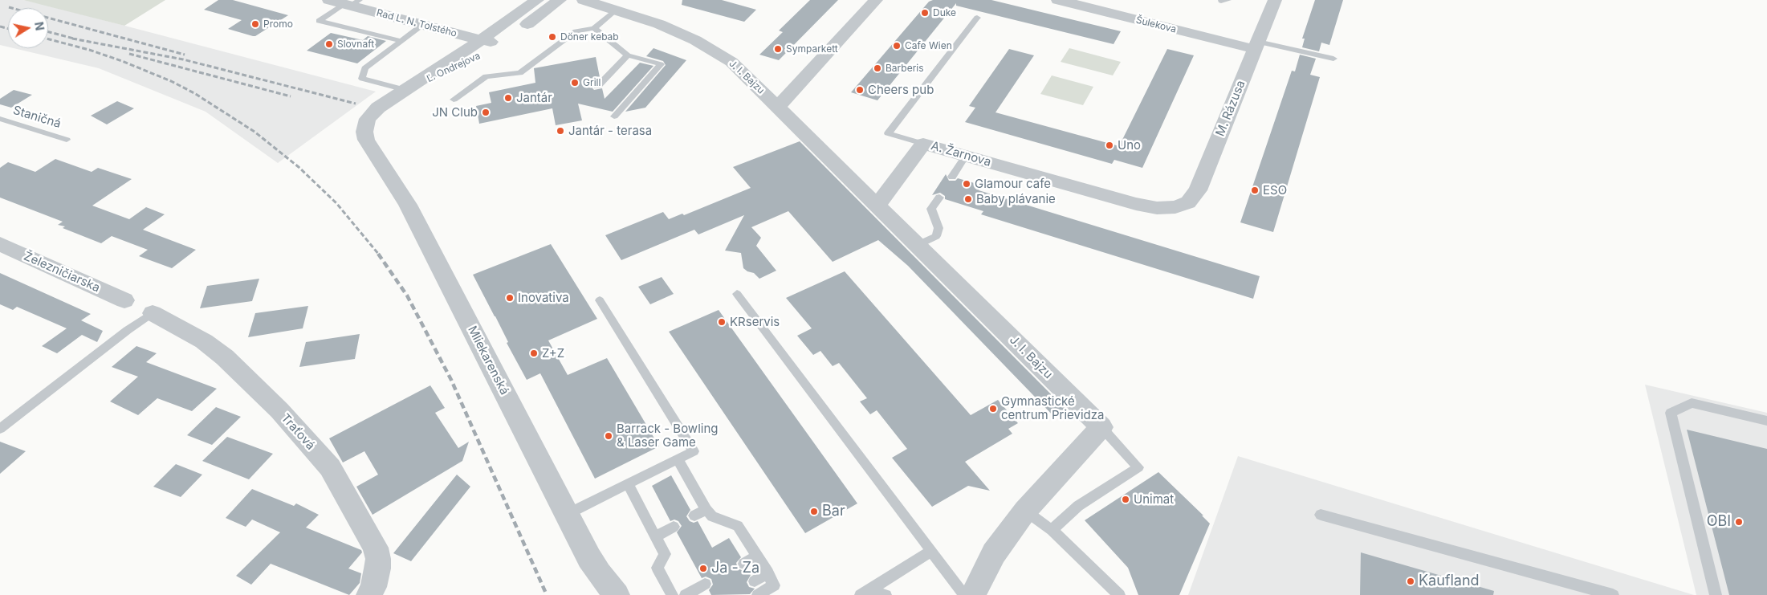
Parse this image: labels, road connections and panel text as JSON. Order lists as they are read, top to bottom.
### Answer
{
  "streets": {
    "street": [
      "Rad L. N. Tolstého",
      "Šulekova",
      "Ľ. Ondrejova",
      "J. I. Bajzu",
      "M. Rázusa",
      "A. Žarnova",
      "Železničiarska",
      "Mliekarenská",
      "Traťová"
    ],
    "lane": ["Staničná"]
  },
  "crossings": [
    ["Rad L. N. Tolstého", "Ľ. Ondrejova"],
    ["Šulekova", "M. Rázusa"],
    ["Ľ. Ondrejova", "Mliekarenská"],
    ["M. Rázusa", "A. Žarnova"]
  ],
  "places": [
    "Duke",
    "Promo",
    "Döner kebab",
    "Slovnaft",
    "Cafe Wien",
    "Symparkett",
    "Barberis",
    "Grill",
    "Cheers pub",
    "Jantár",
    "JN Club",
    "Jantár - terasa",
    "Uno",
    "Glamour cafe",
    "ESO",
    "Baby plávanie",
    "Inovativa",
    "KRservis",
    "Z+Z",
    "Gymnastické centrum Prievidza",
    "Barrack - Bowling & Laser Game",
    "Unimat",
    "Bar",
    "OBI",
    "Ja - Za",
    "Kaufland"
  ],
  "north": "right"
}
